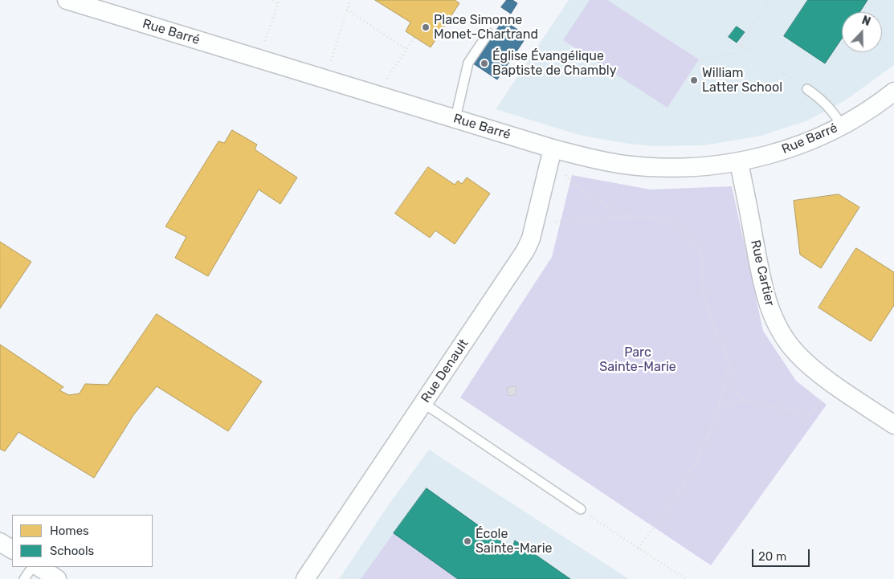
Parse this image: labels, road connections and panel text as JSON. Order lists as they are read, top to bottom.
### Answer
{
  "streets": {
    "street": ["Rue Barré", "Rue Cartier", "Rue Denault"]
  },
  "crossings": [
    ["Rue Barré", "Rue Cartier"],
    ["Rue Barré", "Rue Denault"]
  ],
  "parks": ["Parc Sainte-Marie"],
  "places": [
    "Place Simonne Monet-Chartrand",
    "Église Évangélique Baptiste de Chambly",
    "William Latter School",
    "École Sainte-Marie"
  ],
  "legend": ["Homes", "Schools"],
  "scale_bar": "20 m",
  "north": "top"
}
